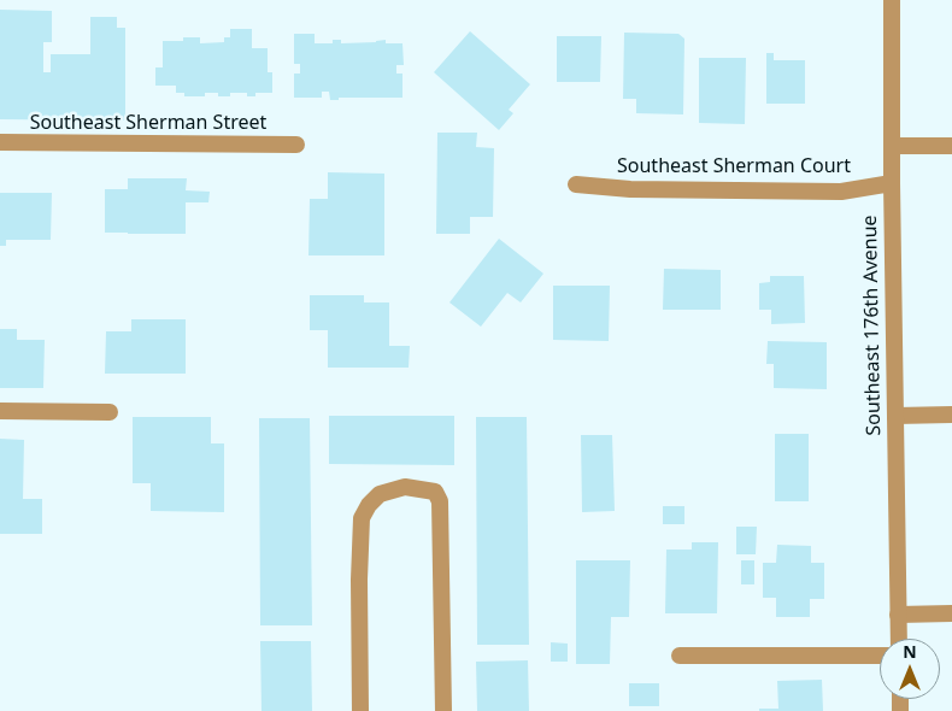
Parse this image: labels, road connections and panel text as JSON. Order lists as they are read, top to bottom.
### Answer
{
  "streets": {
    "street": ["Southeast Sherman Street", "Southeast Sherman Court", "Southeast 176th Avenue"]
  },
  "crossings": [
    ["Southeast Sherman Court", "Southeast 176th Avenue"]
  ],
  "north": "top"
}
